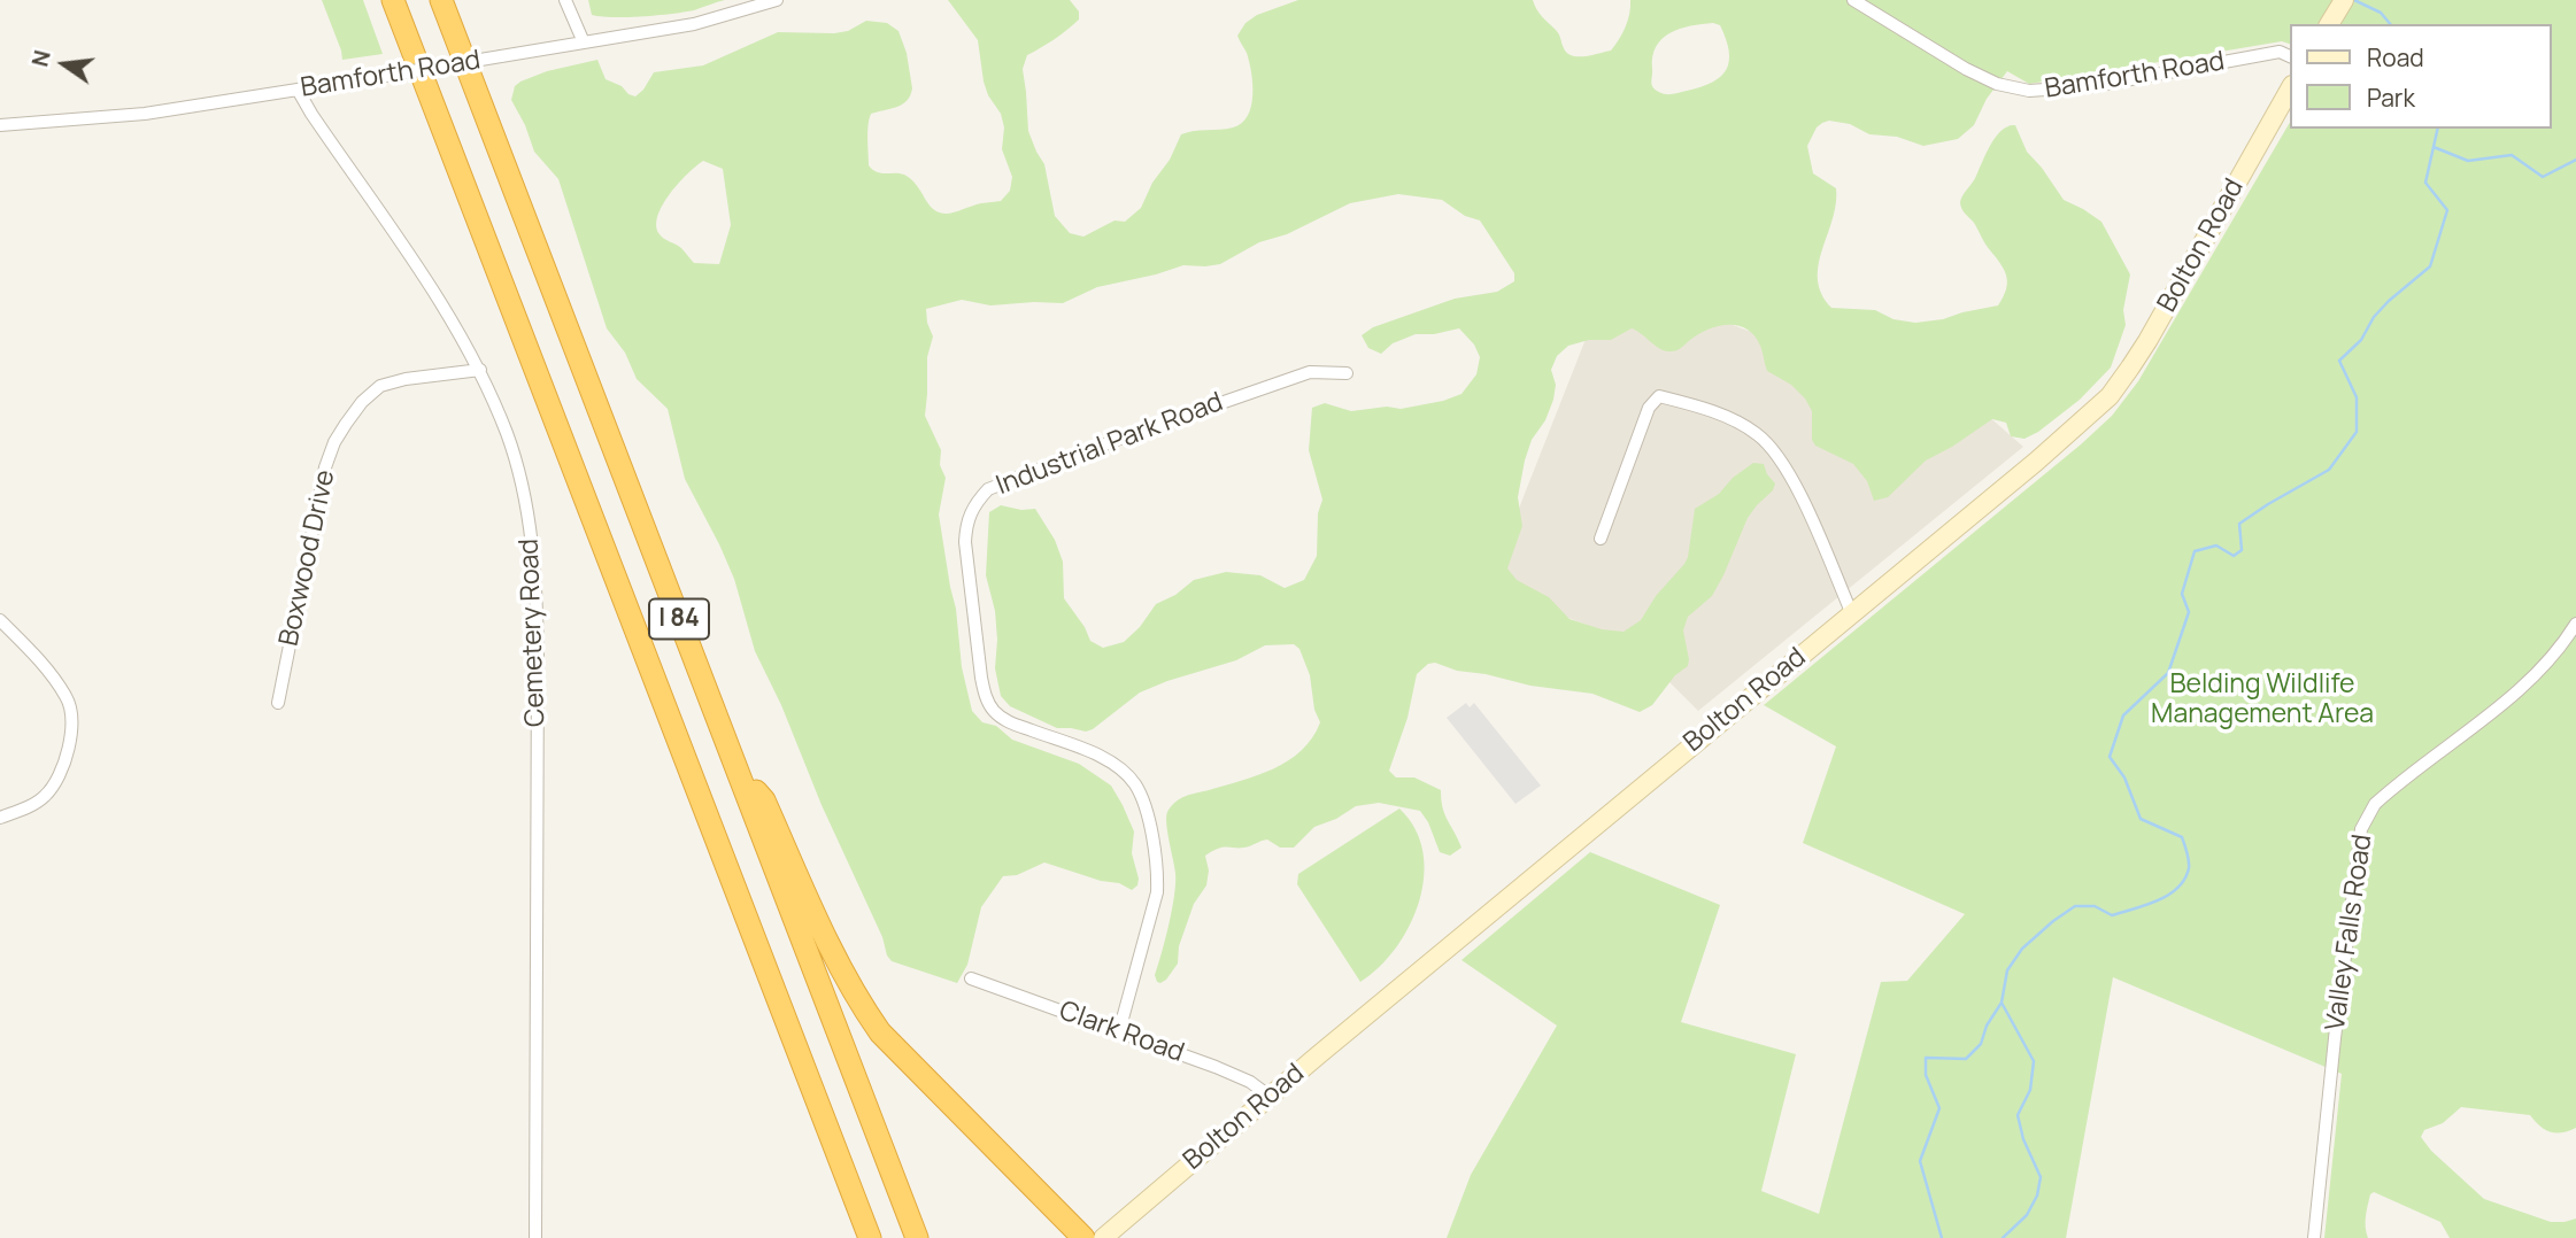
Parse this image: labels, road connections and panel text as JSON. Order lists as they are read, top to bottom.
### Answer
{
  "streets": {
    "highway": ["I 84"],
    "street": [
      "Bamforth Road",
      "Bolton Road",
      "Industrial Park Road",
      "Boxwood Drive",
      "Cemetery Road",
      "Valley Falls Road",
      "Clark Road"
    ]
  },
  "crossings": [
    ["Bamforth Road", "Cemetery Road"],
    ["Bolton Road", "Clark Road"],
    ["Industrial Park Road", "Clark Road"],
    ["Boxwood Drive", "Cemetery Road"]
  ],
  "parks": ["Belding Wildlife Management Area"],
  "legend": ["Road", "Park"],
  "north": "left"
}
